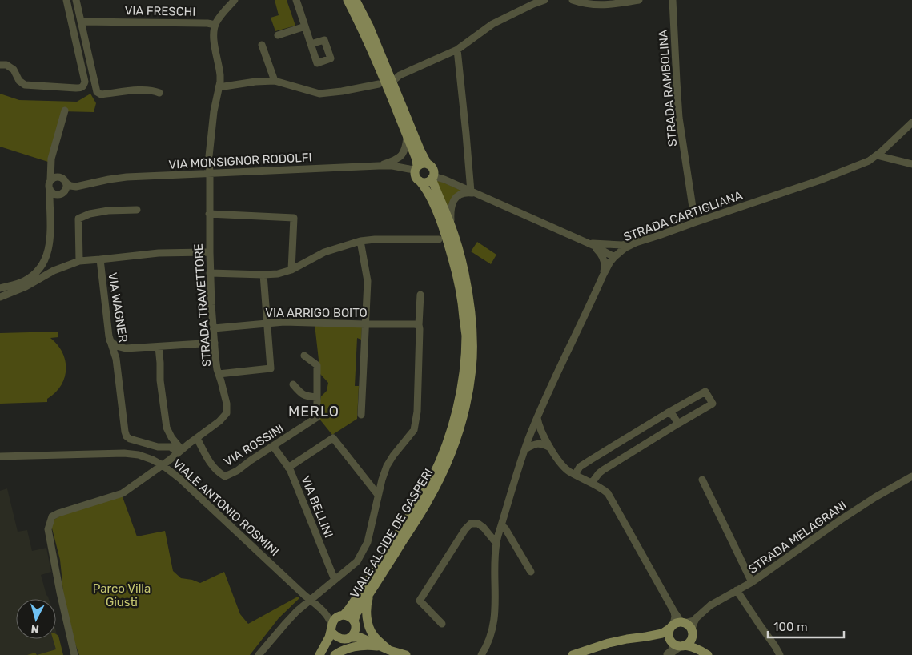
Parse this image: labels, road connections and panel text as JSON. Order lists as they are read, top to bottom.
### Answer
{
  "streets": {
    "main road": ["VIALE ALCIDE DE GASPERI"],
    "street": [
      "VIA FRESCHI",
      "STRADA RAMBOLINA",
      "VIA MONSIGNOR RODOLFI",
      "STRADA CARTIGLIANA",
      "STRADA TRAVETTORE",
      "VIA WAGNER",
      "VIA ARRIGO BOITO",
      "VIA ROSSINI",
      "VIA BELLINI",
      "VIALE ANTONIO ROSMINI",
      "STRADA MELAGRANI"
    ]
  },
  "crossings": [
    ["VIA FRESCHI", "STRADA TRAVETTORE"],
    ["STRADA RAMBOLINA", "STRADA CARTIGLIANA"],
    ["VIA MONSIGNOR RODOLFI", "STRADA TRAVETTORE"],
    ["VIA MONSIGNOR RODOLFI", "VIALE ALCIDE DE GASPERI"],
    ["STRADA TRAVETTORE", "VIA WAGNER"],
    ["STRADA TRAVETTORE", "VIA ARRIGO BOITO"],
    ["STRADA TRAVETTORE", "VIA ROSSINI"],
    ["STRADA TRAVETTORE", "VIALE ANTONIO ROSMINI"],
    ["VIA ROSSINI", "VIA BELLINI"],
    ["VIALE ANTONIO ROSMINI", "VIALE ALCIDE DE GASPERI"]
  ],
  "districts": ["MERLO"],
  "parks": ["Parco Villa Giusti"],
  "scale_bar": "100 m",
  "north": "bottom"
}
